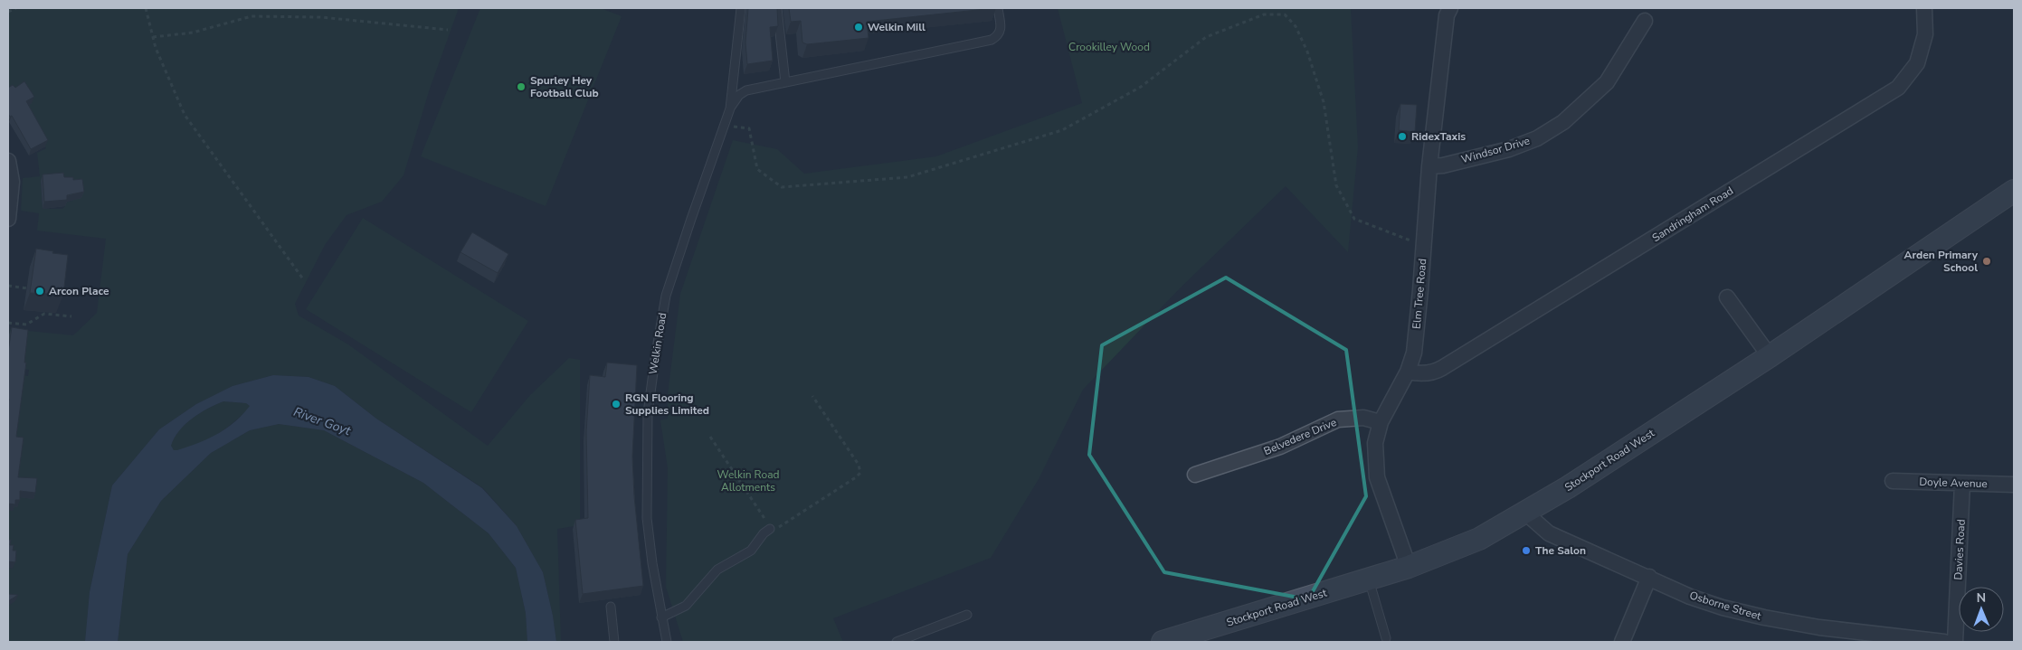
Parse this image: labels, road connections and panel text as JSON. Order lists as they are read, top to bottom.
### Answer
{
  "streets": {
    "main road": ["Stockport Road West"],
    "street": [
      "Windsor Drive",
      "Sandringham Road",
      "Elm Tree Road",
      "Belvedere Drive",
      "Doyle Avenue",
      "Davies Road",
      "Osborne Street"
    ],
    "lane": ["Welkin Road"]
  },
  "crossings": [
    ["Windsor Drive", "Elm Tree Road"],
    ["Sandringham Road", "Elm Tree Road"],
    ["Elm Tree Road", "Belvedere Drive"],
    ["Elm Tree Road", "Stockport Road West"],
    ["Stockport Road West", "Osborne Street"],
    ["Doyle Avenue", "Davies Road"]
  ],
  "water": ["River Goyt"],
  "parks": ["Crookilley Wood", "Welkin Road Allotments"],
  "places": [
    "Welkin Mill",
    "Spurley Hey Football Club",
    "RidexTaxis",
    "Arden Primary School",
    "Arcon Place",
    "RGN Flooring Supplies Limited",
    "The Salon"
  ],
  "north": "top"
}
